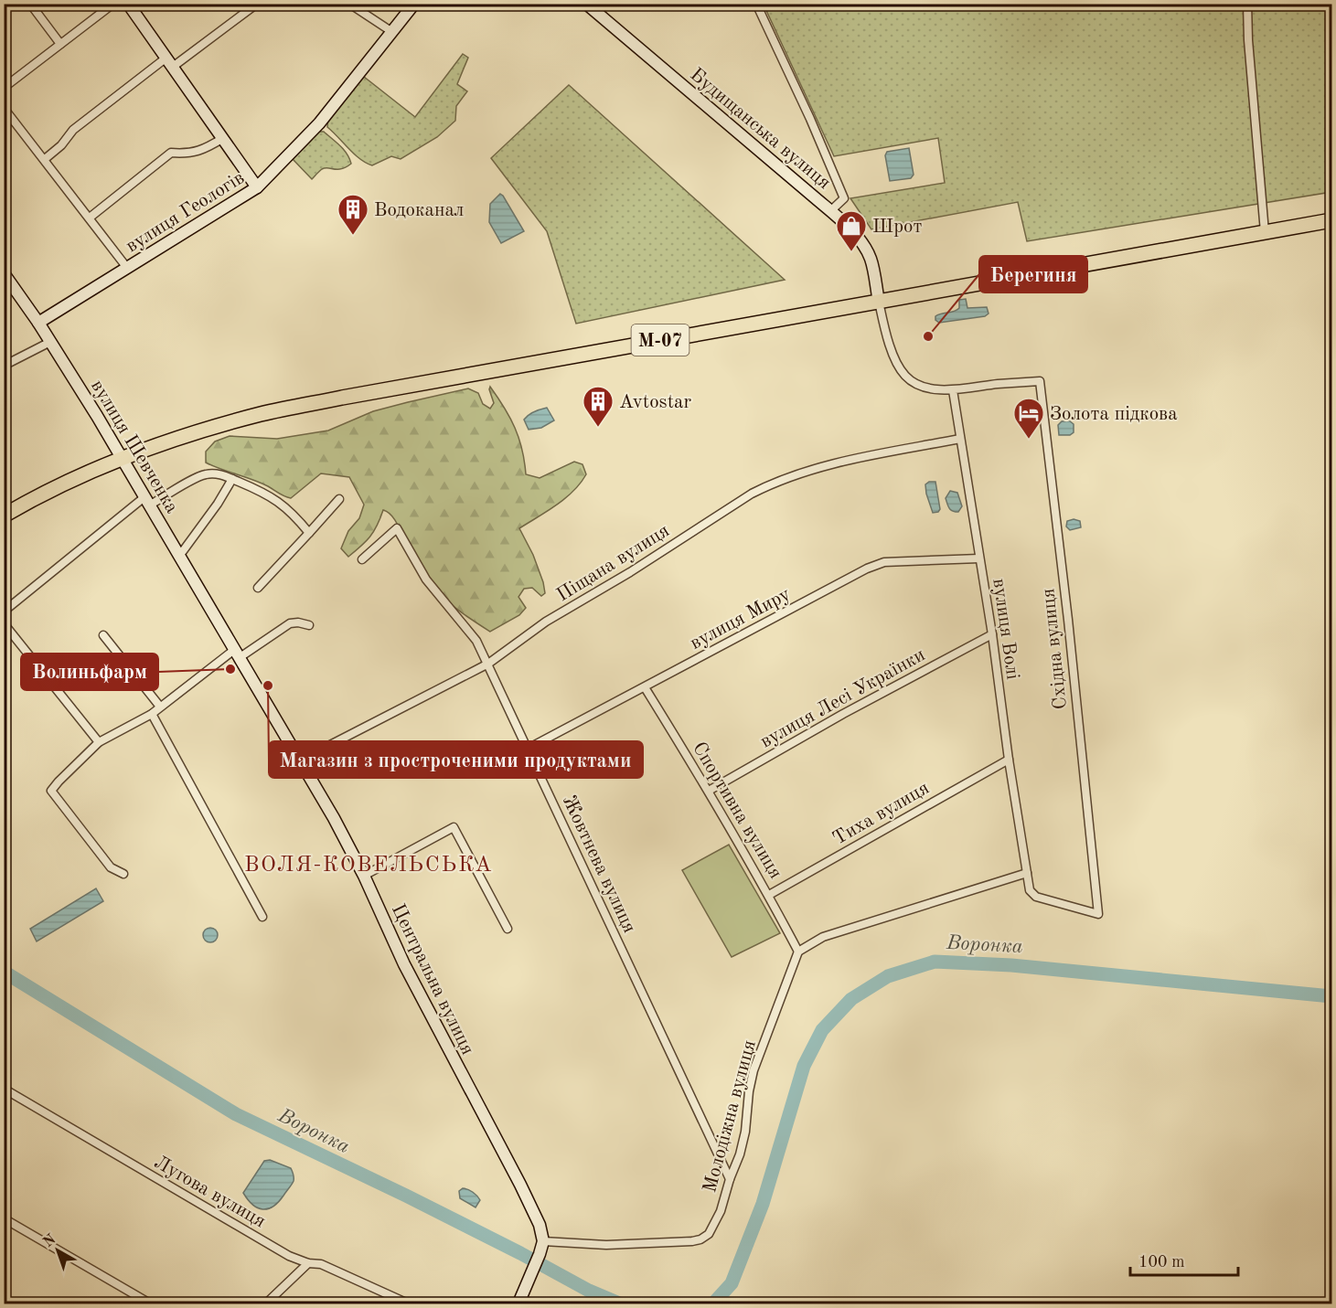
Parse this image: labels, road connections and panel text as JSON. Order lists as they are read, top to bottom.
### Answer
{
  "streets": {
    "highway": ["М-07"],
    "street": [
      "Будищанська вулиця",
      "вулиця Геологів",
      "вулиця Шевченка",
      "Піщана вулиця",
      "вулиця Миру",
      "вулиця Волі",
      "Східна вулиця",
      "вулиця Лесі Українки",
      "Спортивна вулиця",
      "Тиха вулиця",
      "Жовтнева вулиця",
      "Центральна вулиця",
      "Молодіжна вулиця",
      "Лугова вулиця"
    ]
  },
  "crossings": [
    ["Будищанська вулиця", "М-07"],
    ["вулиця Геологів", "вулиця Шевченка"],
    ["М-07", "вулиця Шевченка"],
    ["вулиця Шевченка", "Центральна вулиця"],
    ["Піщана вулиця", "вулиця Волі"],
    ["Піщана вулиця", "Жовтнева вулиця"],
    ["Піщана вулиця", "Центральна вулиця"],
    ["вулиця Миру", "вулиця Волі"],
    ["вулиця Миру", "Спортивна вулиця"],
    ["вулиця Миру", "Жовтнева вулиця"],
    ["вулиця Волі", "Східна вулиця"],
    ["вулиця Волі", "вулиця Лесі Українки"],
    ["вулиця Волі", "Тиха вулиця"],
    ["вулиця Лесі Українки", "Спортивна вулиця"],
    ["Спортивна вулиця", "Тиха вулиця"],
    ["Спортивна вулиця", "Молодіжна вулиця"],
    ["Жовтнева вулиця", "Молодіжна вулиця"],
    ["Центральна вулиця", "Молодіжна вулиця"]
  ],
  "districts": ["ВОЛЯ-КОВЕЛЬСЬКА"],
  "water": ["Воронка"],
  "places": {
    "building": ["Водоканал", "Avtostar"],
    "shop": ["Шрот"],
    "other": ["Берегиня", "Волиньфарм", "Магазин з простроченими продуктами"],
    "hotel": ["Золота підкова"]
  },
  "scale_bar": "100 m",
  "north": "top left"
}
